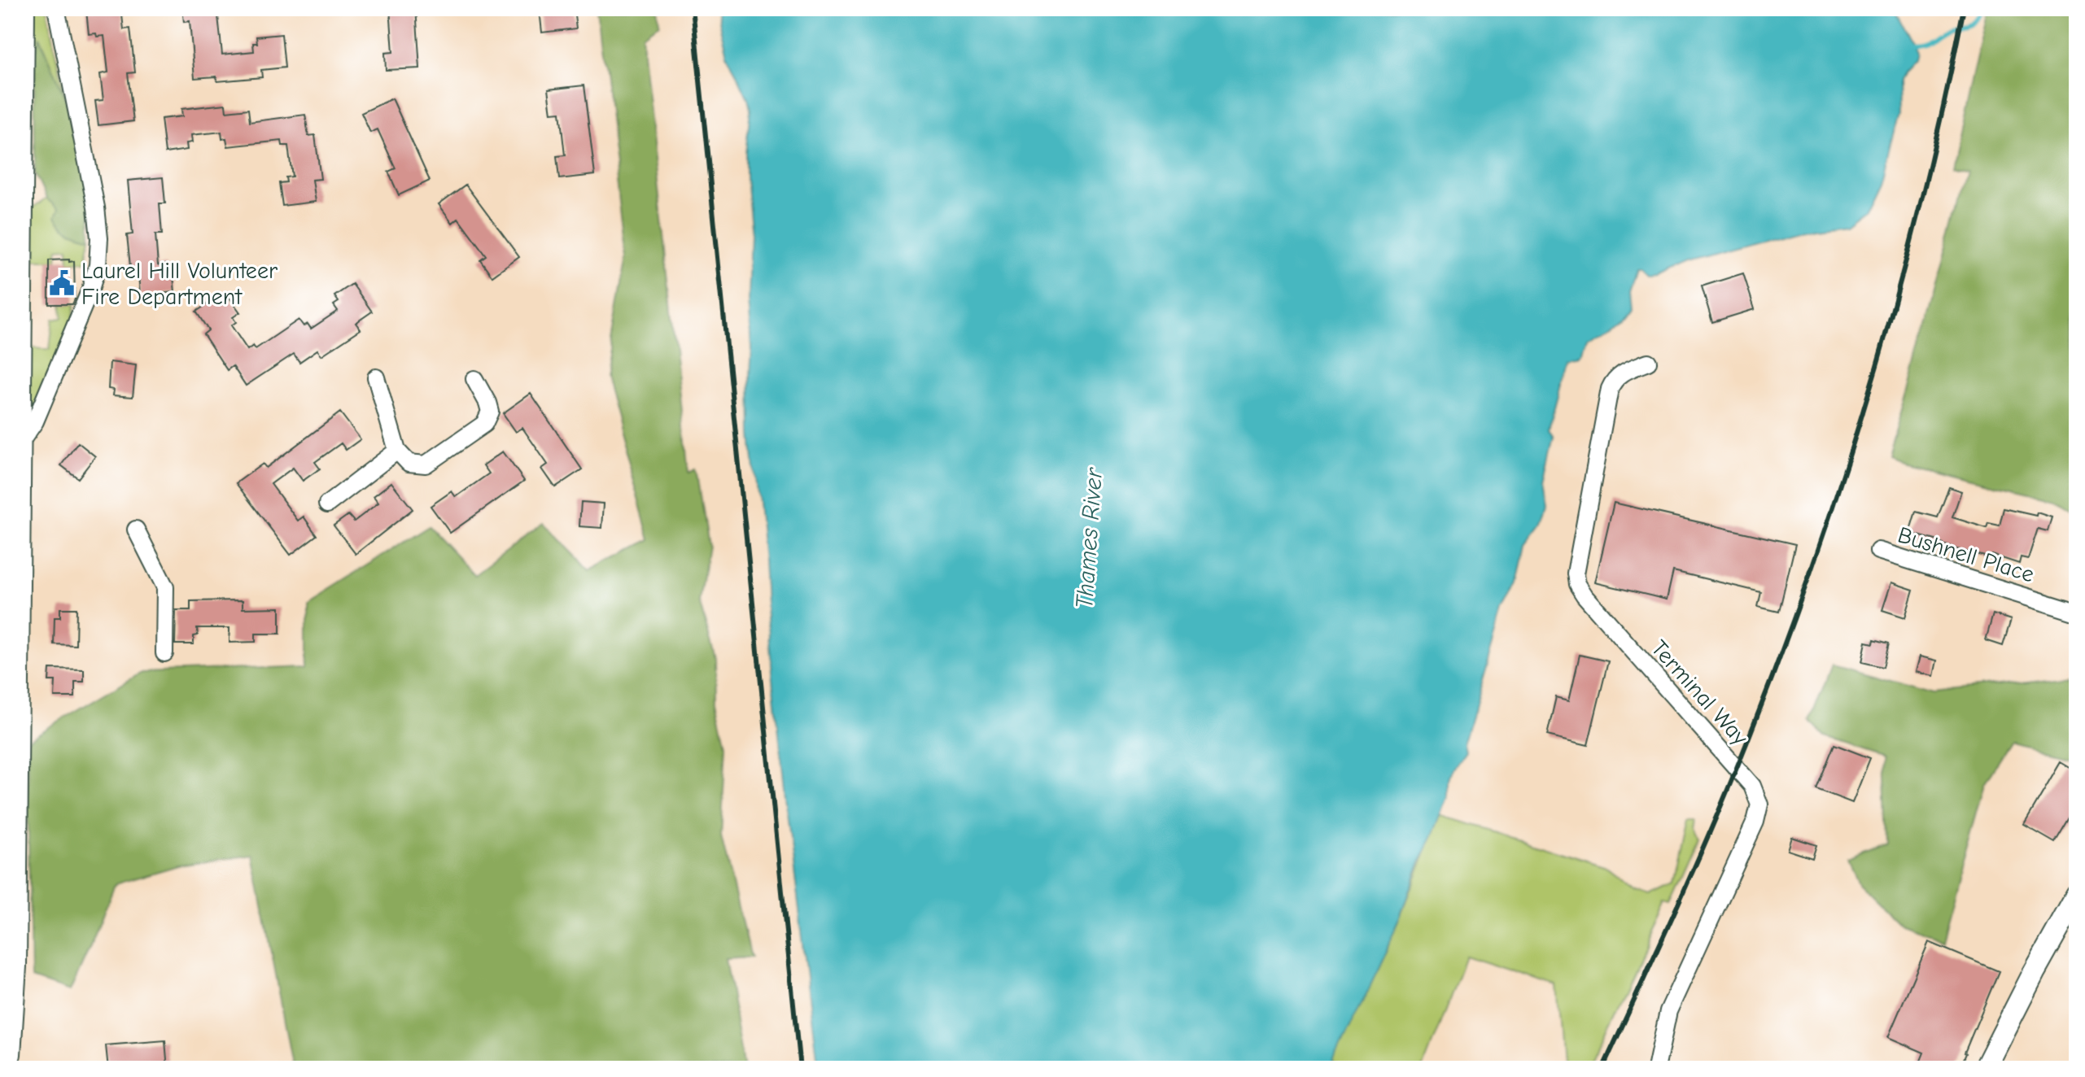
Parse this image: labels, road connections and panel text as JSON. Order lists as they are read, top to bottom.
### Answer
{
  "streets": {
    "street": ["Bushnell Place", "Terminal Way"]
  },
  "water": ["Thames River"],
  "places": {
    "public building": ["Laurel Hill Volunteer Fire Department"]
  }
}
